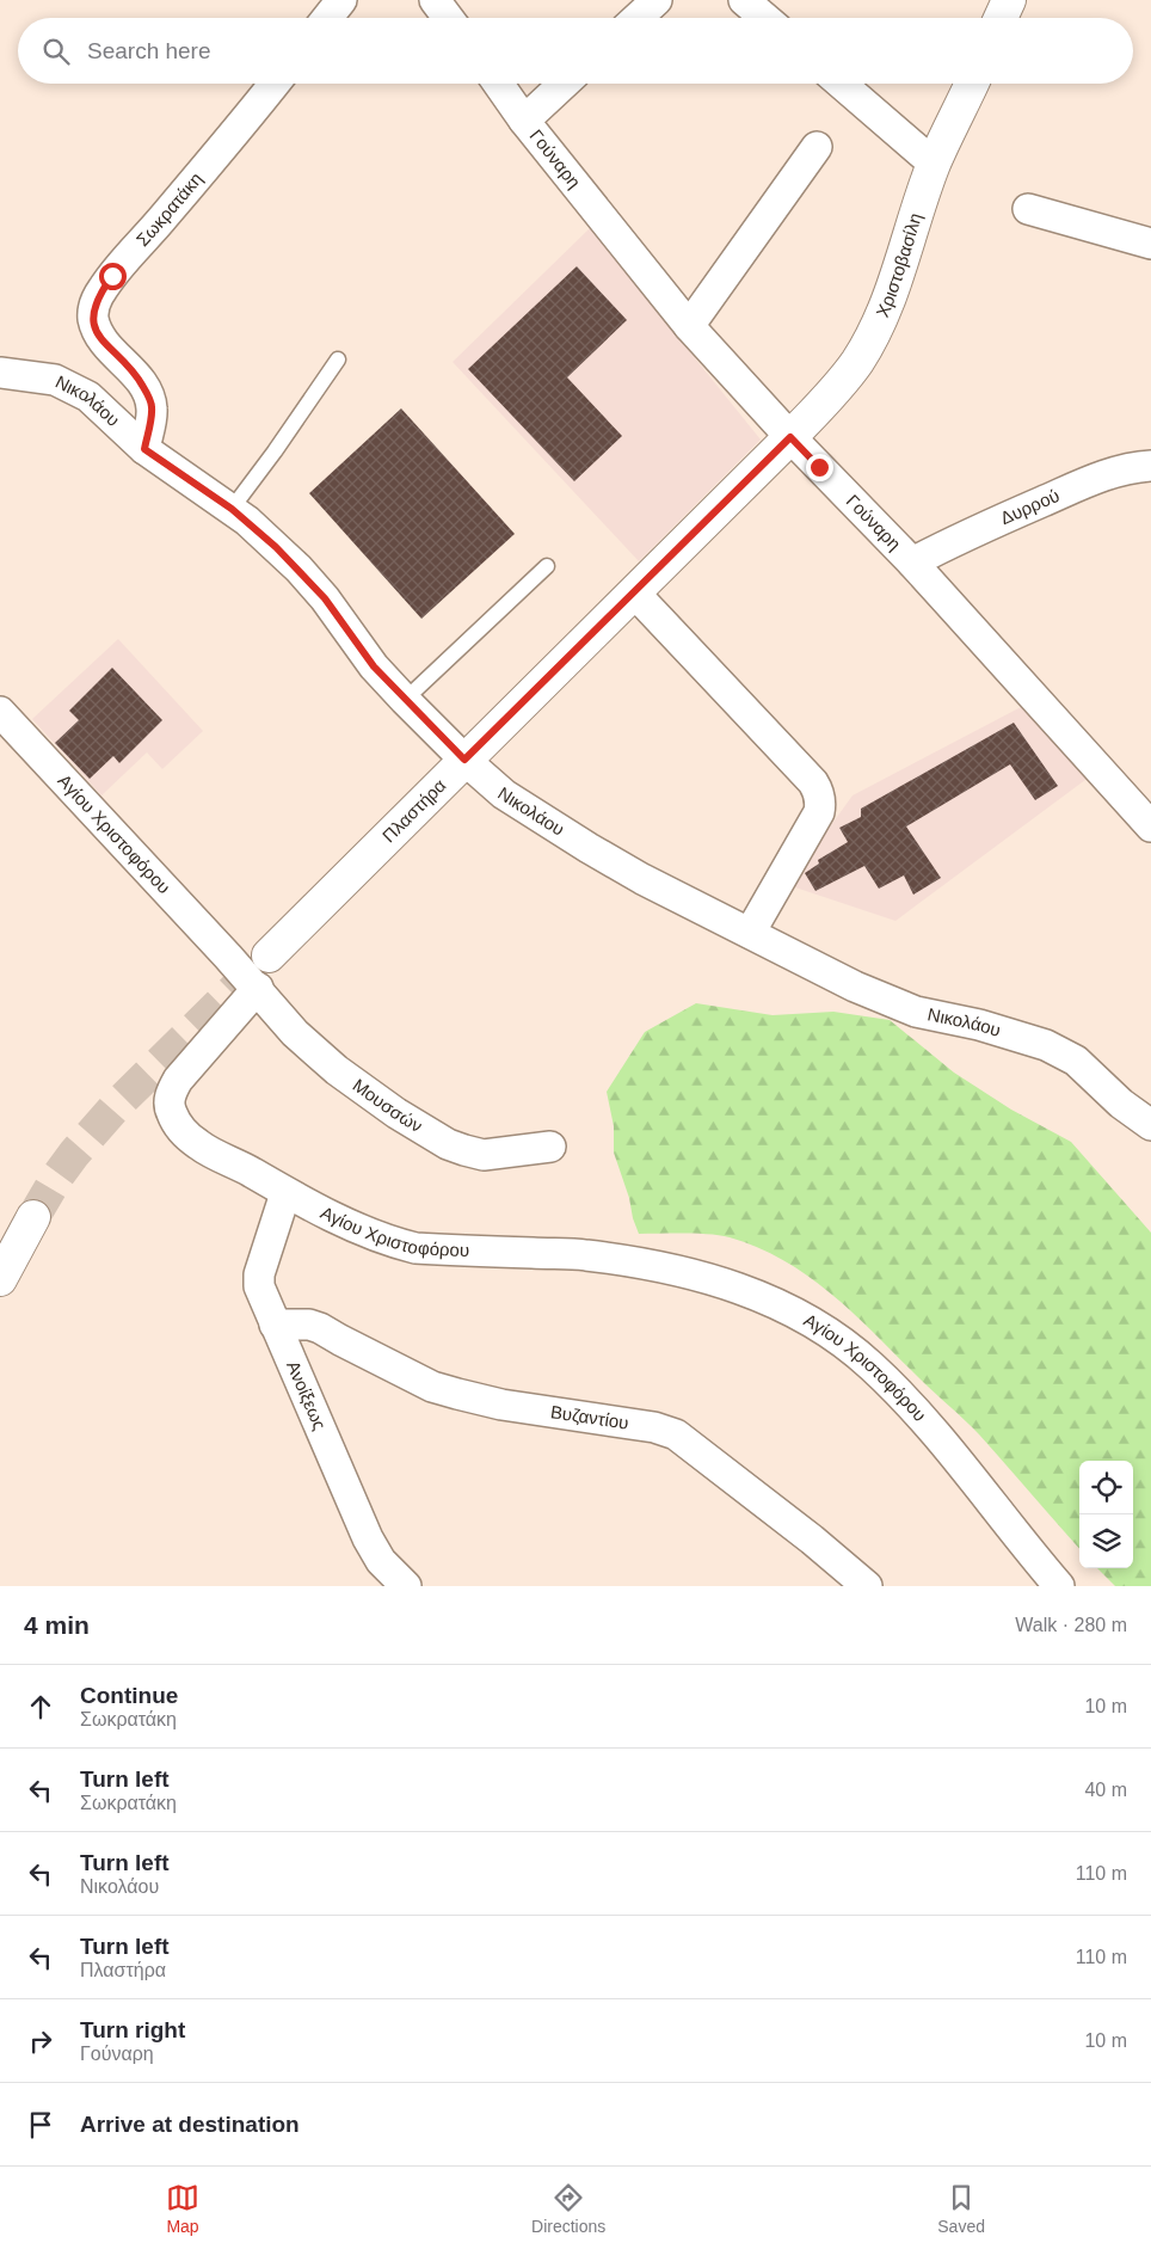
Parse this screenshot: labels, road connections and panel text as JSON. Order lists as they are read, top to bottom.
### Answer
{
  "streets": {
    "main road": ["Χριστοβασίλη", "Πλαστήρα"],
    "street": [
      "Γούναρη",
      "Σωκρατάκη",
      "Νικολάου",
      "Δυρρού",
      "Αγίου Χριστοφόρου",
      "Μουσσών",
      "Ανοίξεως",
      "Βυζαντίου"
    ]
  },
  "crossings": [
    ["Γούναρη", "Χριστοβασίλη"],
    ["Γούναρη", "Δυρρού"],
    ["Γούναρη", "Πλαστήρα"],
    ["Σωκρατάκη", "Νικολάου"],
    ["Χριστοβασίλη", "Πλαστήρα"],
    ["Νικολάου", "Πλαστήρα"],
    ["Αγίου Χριστοφόρου", "Μουσσών"],
    ["Αγίου Χριστοφόρου", "Ανοίξεως"],
    ["Ανοίξεως", "Βυζαντίου"]
  ],
  "page": {
    "search": "Search here",
    "heading": ["4 min", "Walk · 280 m"],
    "list": [
      ["Continue", "Σωκρατάκη", "10 m"],
      ["Turn left", "Σωκρατάκη", "40 m"],
      ["Turn left", "Νικολάου", "110 m"],
      ["Turn left", "Πλαστήρα", "110 m"],
      ["Turn right", "Γούναρη", "10 m"],
      "Arrive at destination"
    ],
    "nav": ["Map", "Directions", "Saved"]
  }
}
